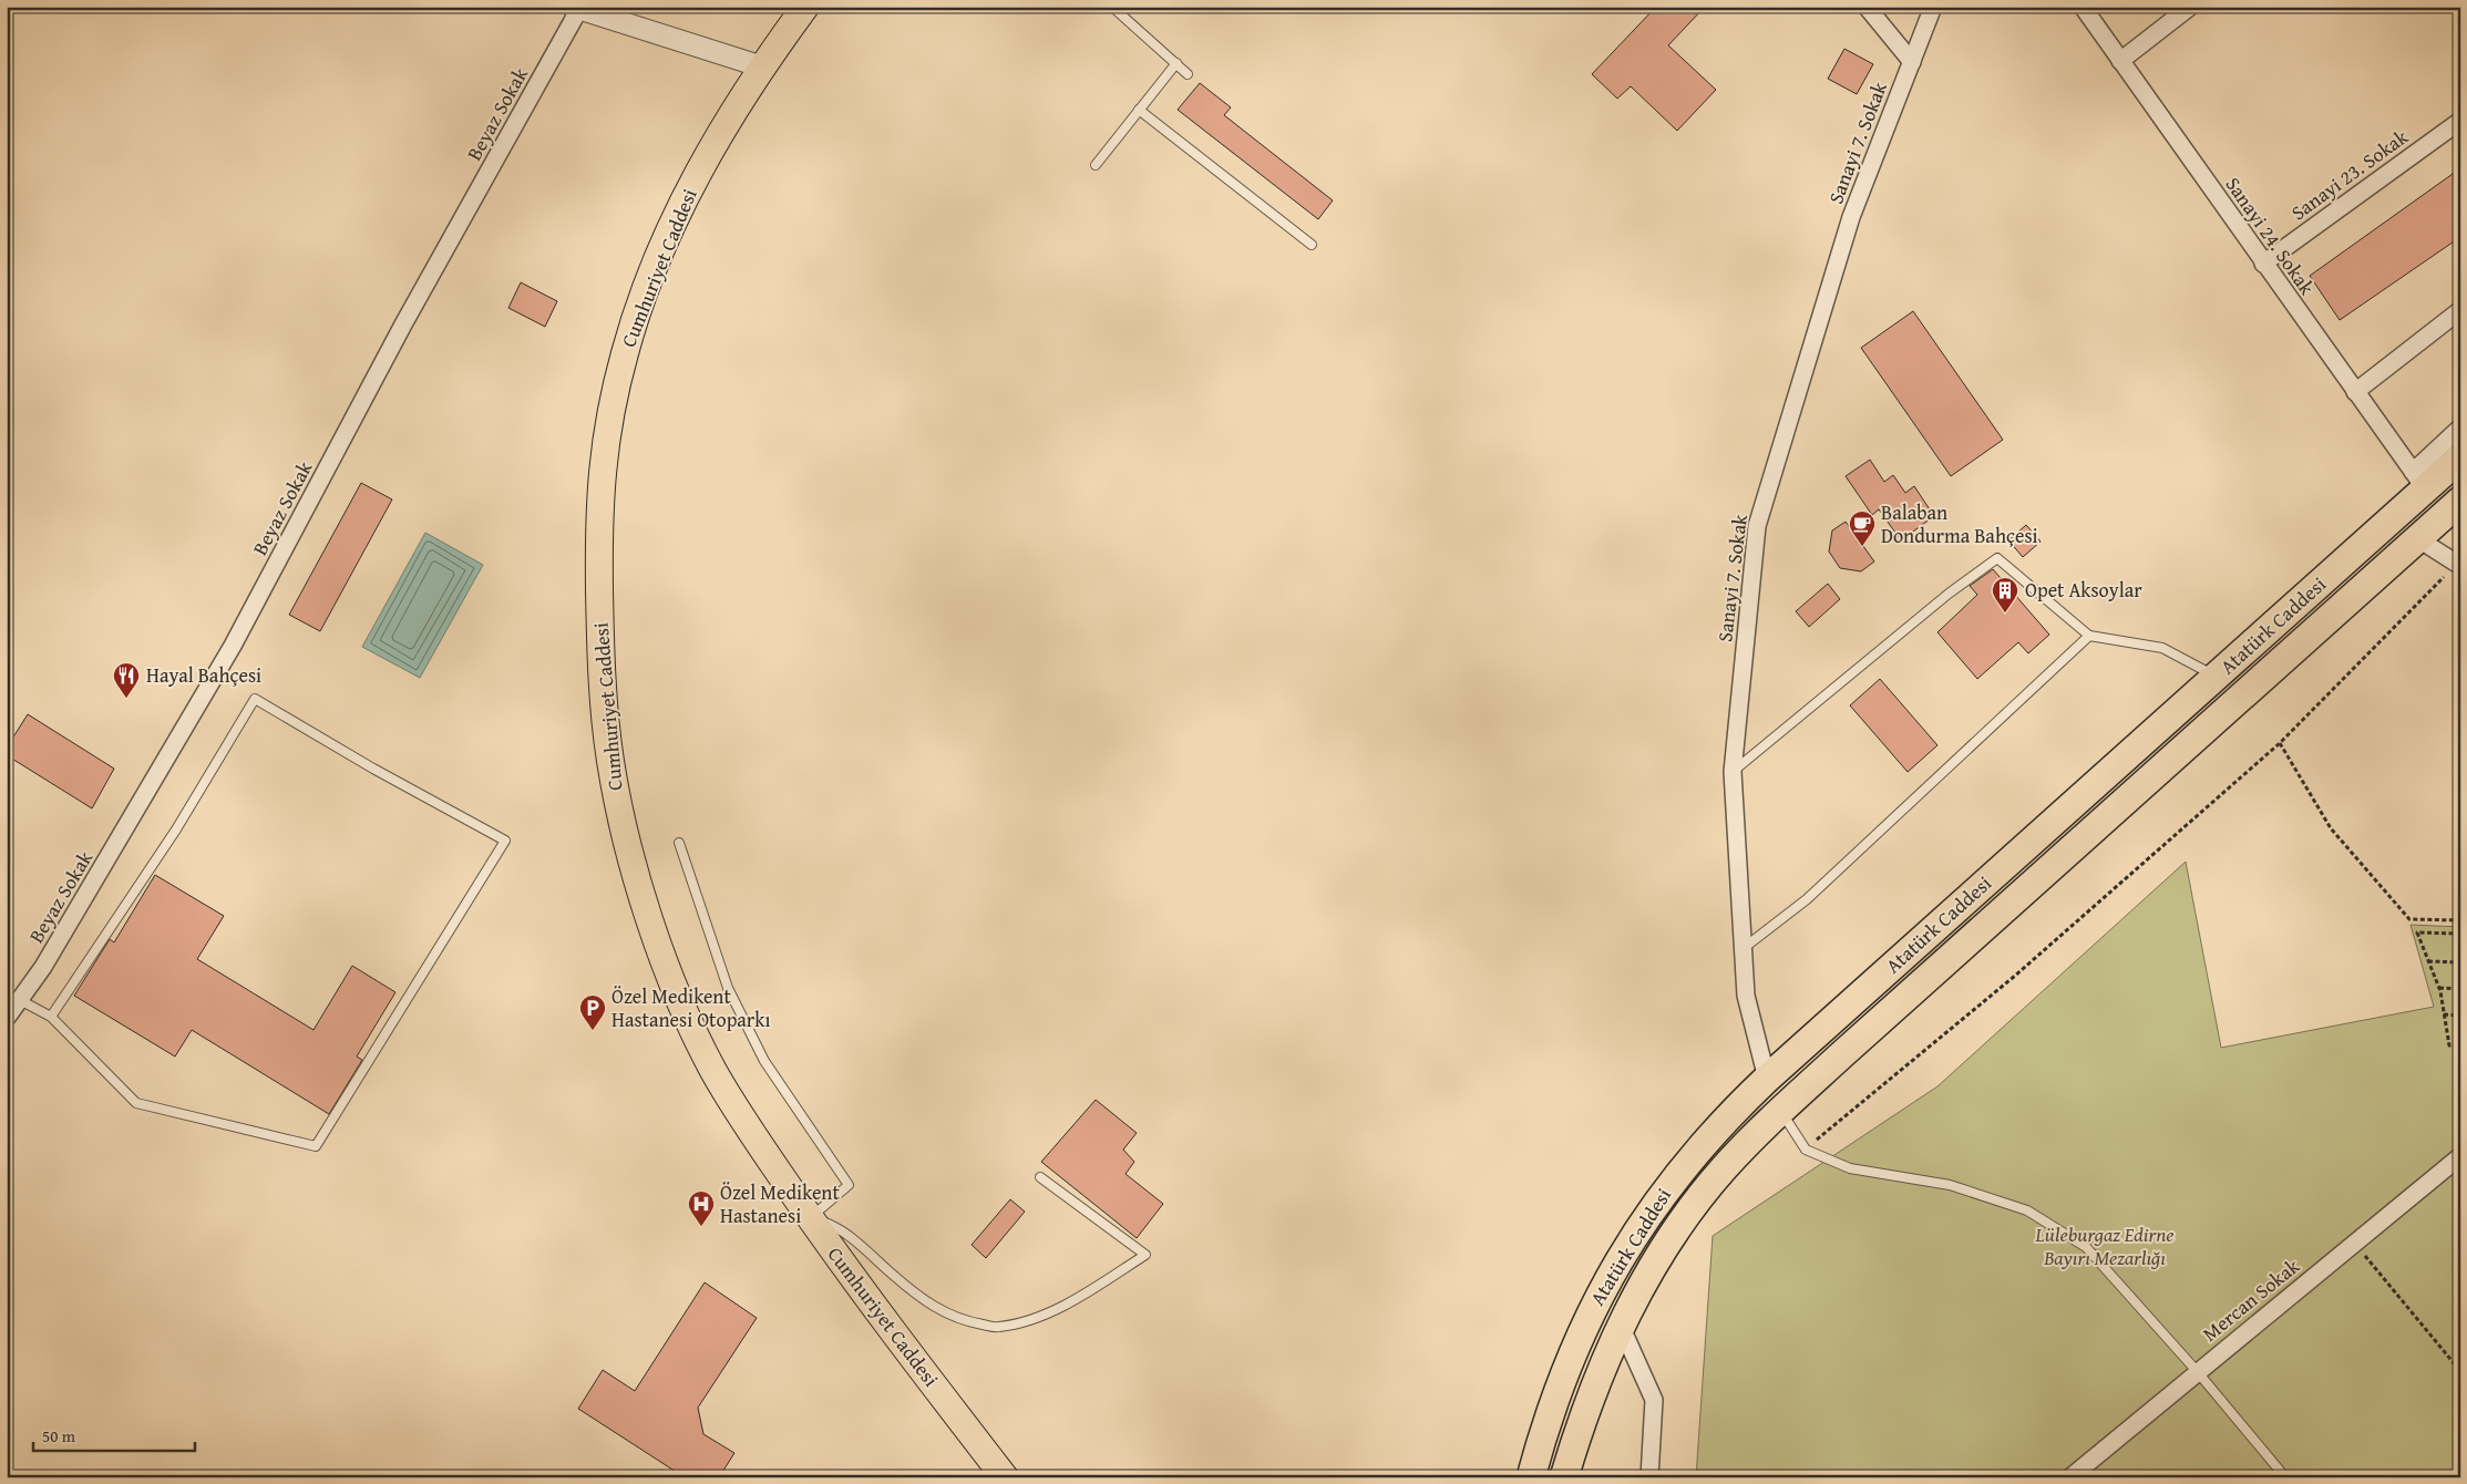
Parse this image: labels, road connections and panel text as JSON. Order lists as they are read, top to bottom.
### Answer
{
  "streets": {
    "highway": ["Atatürk Caddesi"],
    "main road": ["Cumhuriyet Caddesi"],
    "street": [
      "Beyaz Sokak",
      "Sanayi 7. Sokak",
      "Sanayi 23. Sokak",
      "Sanayi 24. Sokak",
      "Mercan Sokak"
    ]
  },
  "crossings": [
    ["Sanayi 7. Sokak", "Atatürk Caddesi"],
    ["Sanayi 23. Sokak", "Sanayi 24. Sokak"],
    ["Sanayi 24. Sokak", "Atatürk Caddesi"]
  ],
  "parks": ["Lüleburgaz Edirne Bayırı Mezarlığı"],
  "places": {
    "cafe": ["Balaban Dondurma Bahçesi"],
    "building": ["Opet Aksoylar"],
    "restaurant": ["Hayal Bahçesi"],
    "parking": ["Özel Medikent Hastanesi Otoparkı"],
    "hospital": ["Özel Medikent Hastanesi"]
  },
  "scale_bar": "50 m"
}
